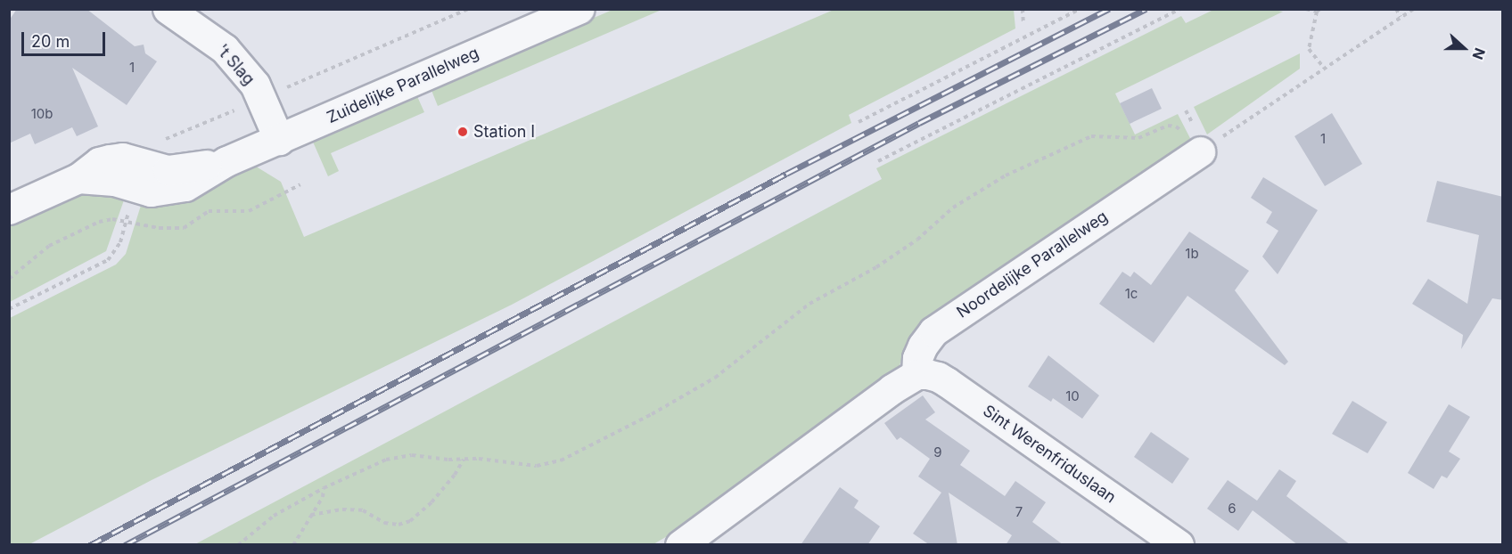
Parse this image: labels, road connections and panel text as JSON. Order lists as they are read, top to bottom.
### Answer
{
  "streets": {
    "street": [
      "'t Slag",
      "Zuidelijke Parallelweg",
      "Noordelijke Parallelweg",
      "Sint Werenfriduslaan"
    ]
  },
  "crossings": [
    ["'t Slag", "Zuidelijke Parallelweg"],
    ["Noordelijke Parallelweg", "Sint Werenfriduslaan"]
  ],
  "places": ["Station I"],
  "house_numbers": [
    "1",
    "10b",
    "1",
    "1b",
    "1c",
    "10",
    "9",
    "6",
    "7"
  ],
  "scale_bar": "20 m",
  "north": "right"
}
